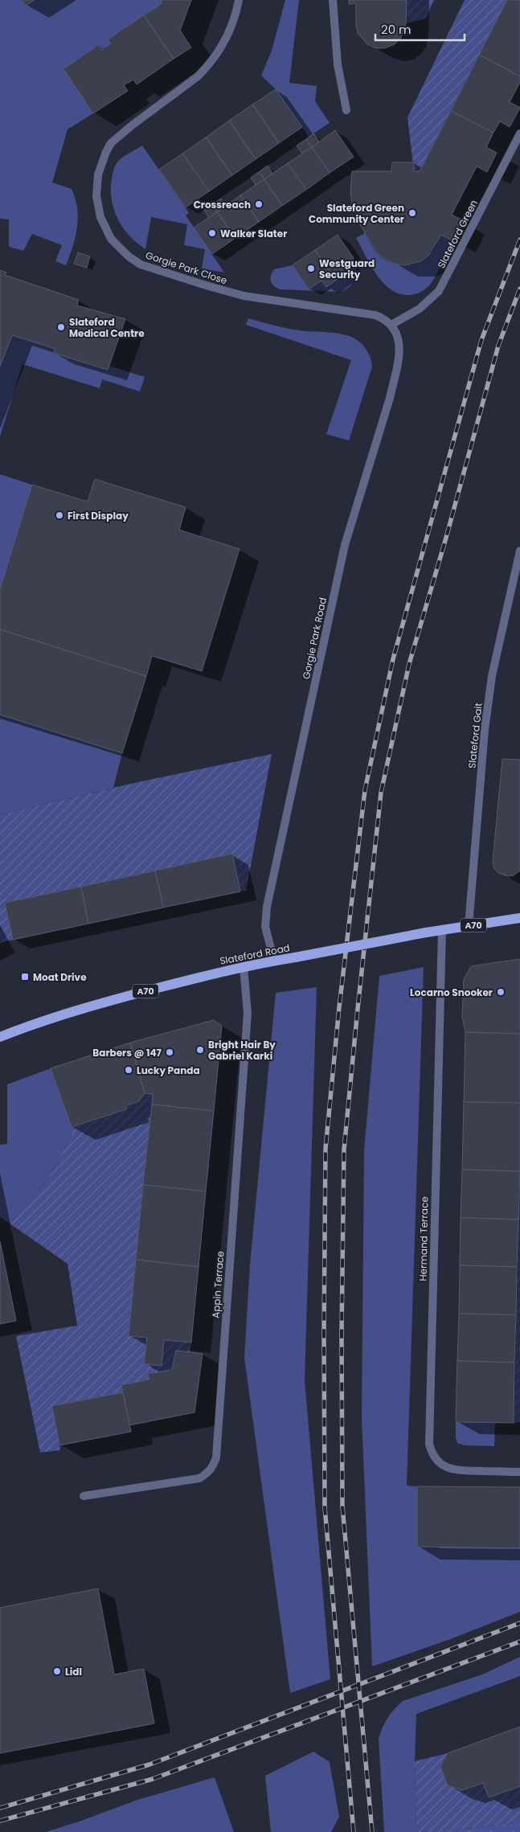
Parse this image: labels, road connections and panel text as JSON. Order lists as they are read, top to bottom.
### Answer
{
  "streets": {
    "main road": ["A70", "Slateford Road"],
    "street": [
      "Slateford Green",
      "Gorgie Park Close",
      "Gorgie Park Road",
      "Slateford Gait",
      "Hermand Terrace",
      "Appin Terrace"
    ]
  },
  "crossings": [
    ["Slateford Green", "Gorgie Park Close"],
    ["Slateford Green", "Gorgie Park Road"],
    ["Gorgie Park Close", "Gorgie Park Road"],
    ["Gorgie Park Road", "Slateford Road"],
    ["Slateford Gait", "Slateford Road"],
    ["Slateford Road", "Hermand Terrace"],
    ["Slateford Road", "Appin Terrace"]
  ],
  "places": {
    "other": [
      "Crossreach",
      "Slateford Green Community Center",
      "Walker Slater",
      "Westguard Security",
      "Slateford Medical Centre",
      "First Display",
      "Locarno Snooker",
      "Bright Hair By Gabriel Karki",
      "Barbers @ 147",
      "Lucky Panda",
      "Lidl"
    ],
    "transit": ["Moat Drive"]
  },
  "scale_bar": "20 m"
}
